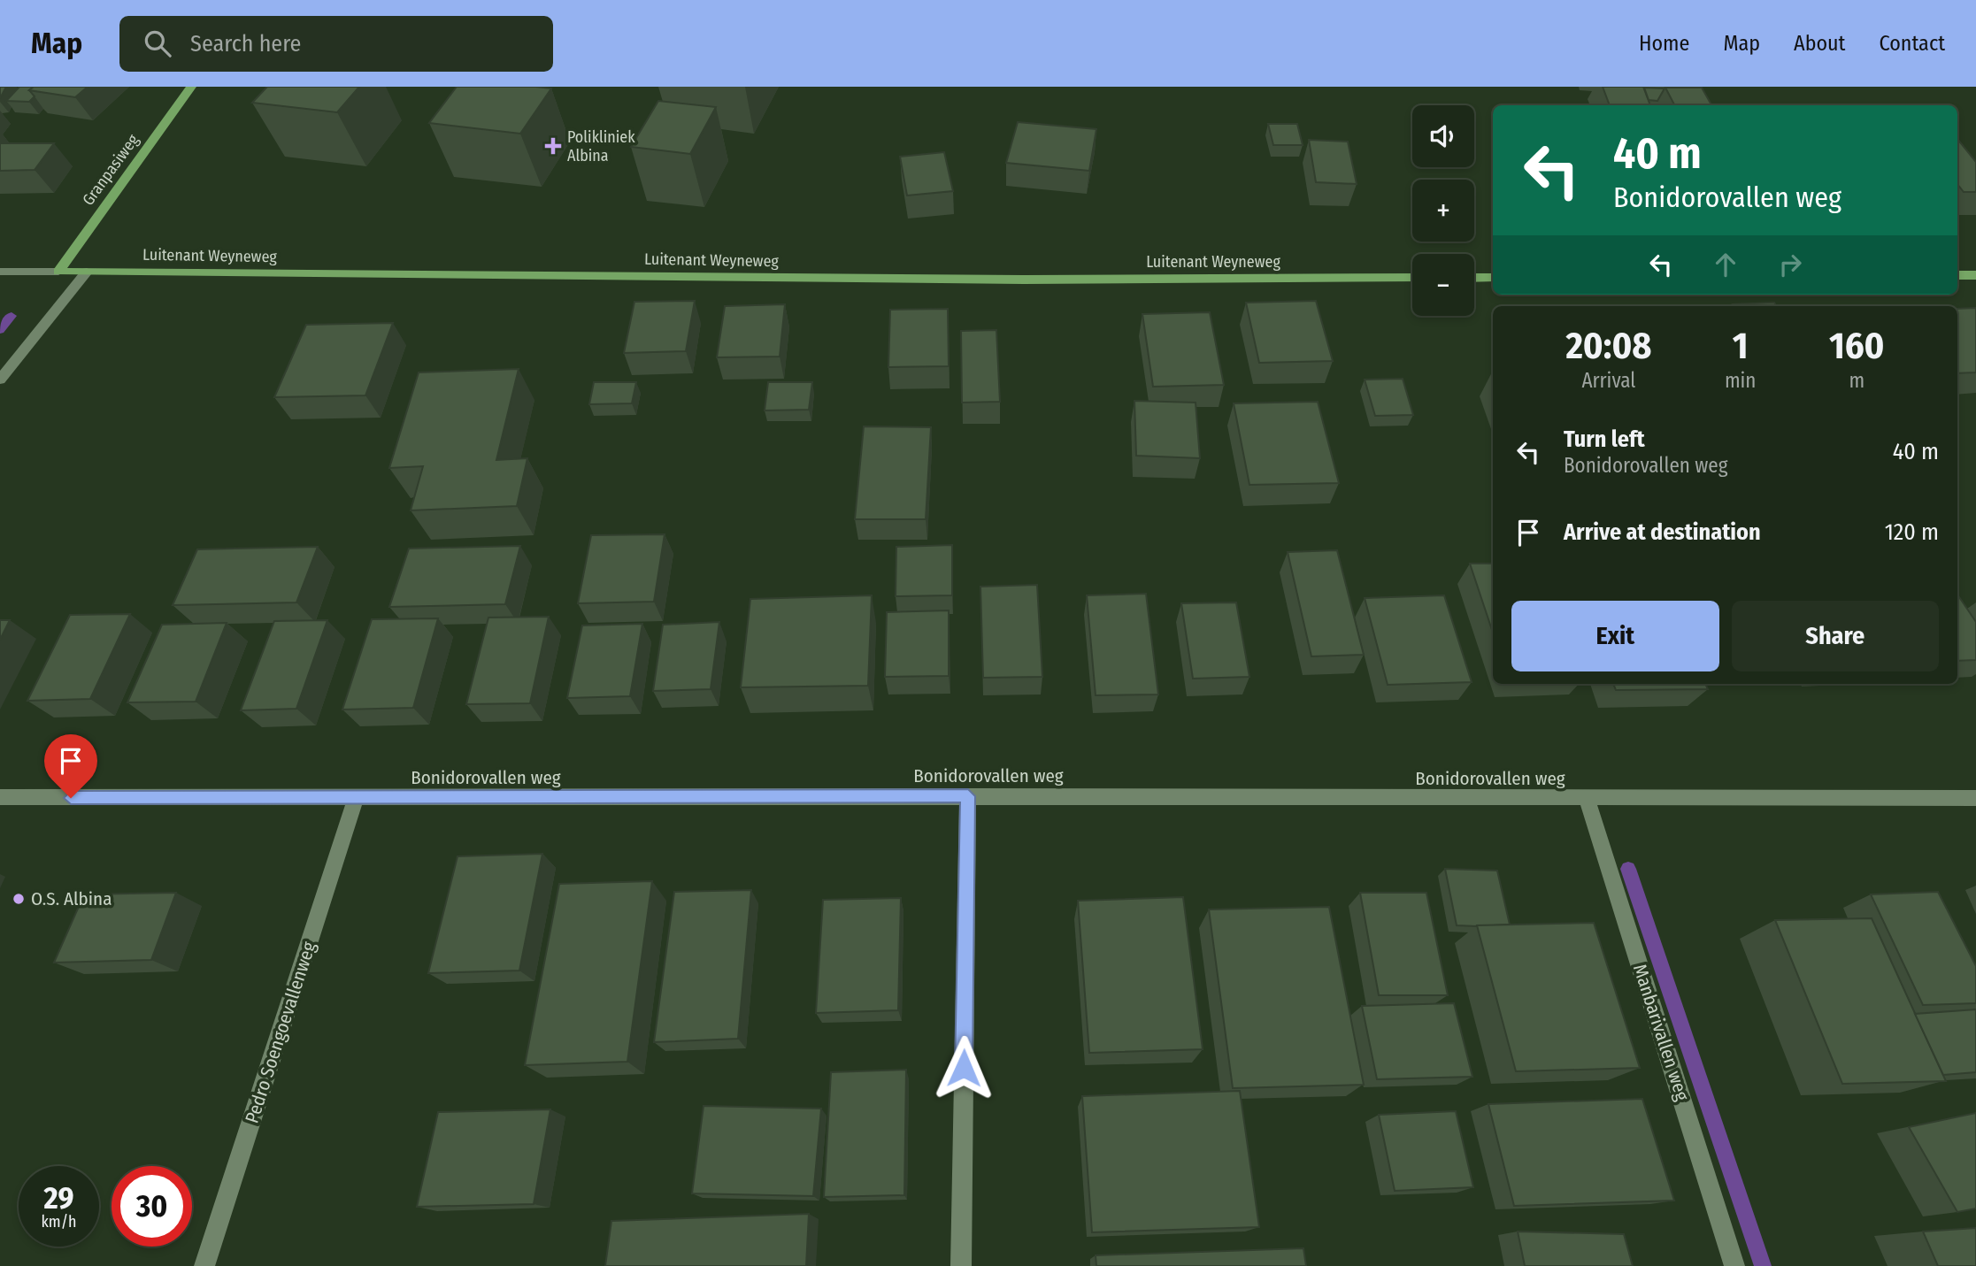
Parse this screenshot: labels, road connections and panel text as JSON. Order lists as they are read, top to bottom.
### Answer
{
  "streets": {
    "main road": ["Granpasiweg", "Luitenant Weyneweg"],
    "street": ["Bonidorovallen weg", "Pedro Soengoevallenweg", "Manbarivallen weg"]
  },
  "crossings": [
    ["Granpasiweg", "Luitenant Weyneweg"],
    ["Bonidorovallen weg", "Pedro Soengoevallenweg"],
    ["Bonidorovallen weg", "Manbarivallen weg"]
  ],
  "places": {
    "health": ["Polikliniek Albina"],
    "other": ["O.S. Albina"]
  },
  "page": {
    "header": "Map",
    "search": "Search here",
    "nav": [
      "Home",
      "Map",
      "About",
      "Contact"
    ],
    "map_buttons": ["+", "−"],
    "turn": ["40 m", "Bonidorovallen weg"],
    "eta": [
      "20:08",
      "Arrival",
      "1",
      "min",
      "160",
      "m"
    ],
    "list": [
      {
        "name": "Turn left",
        "note": "Bonidorovallen weg",
        "value": "40 m"
      },
      {
        "name": "Arrive at destination",
        "value": "120 m"
      }
    ],
    "buttons": ["Exit", "Share"],
    "speed": "29 km/h",
    "limit": "30"
  }
}
